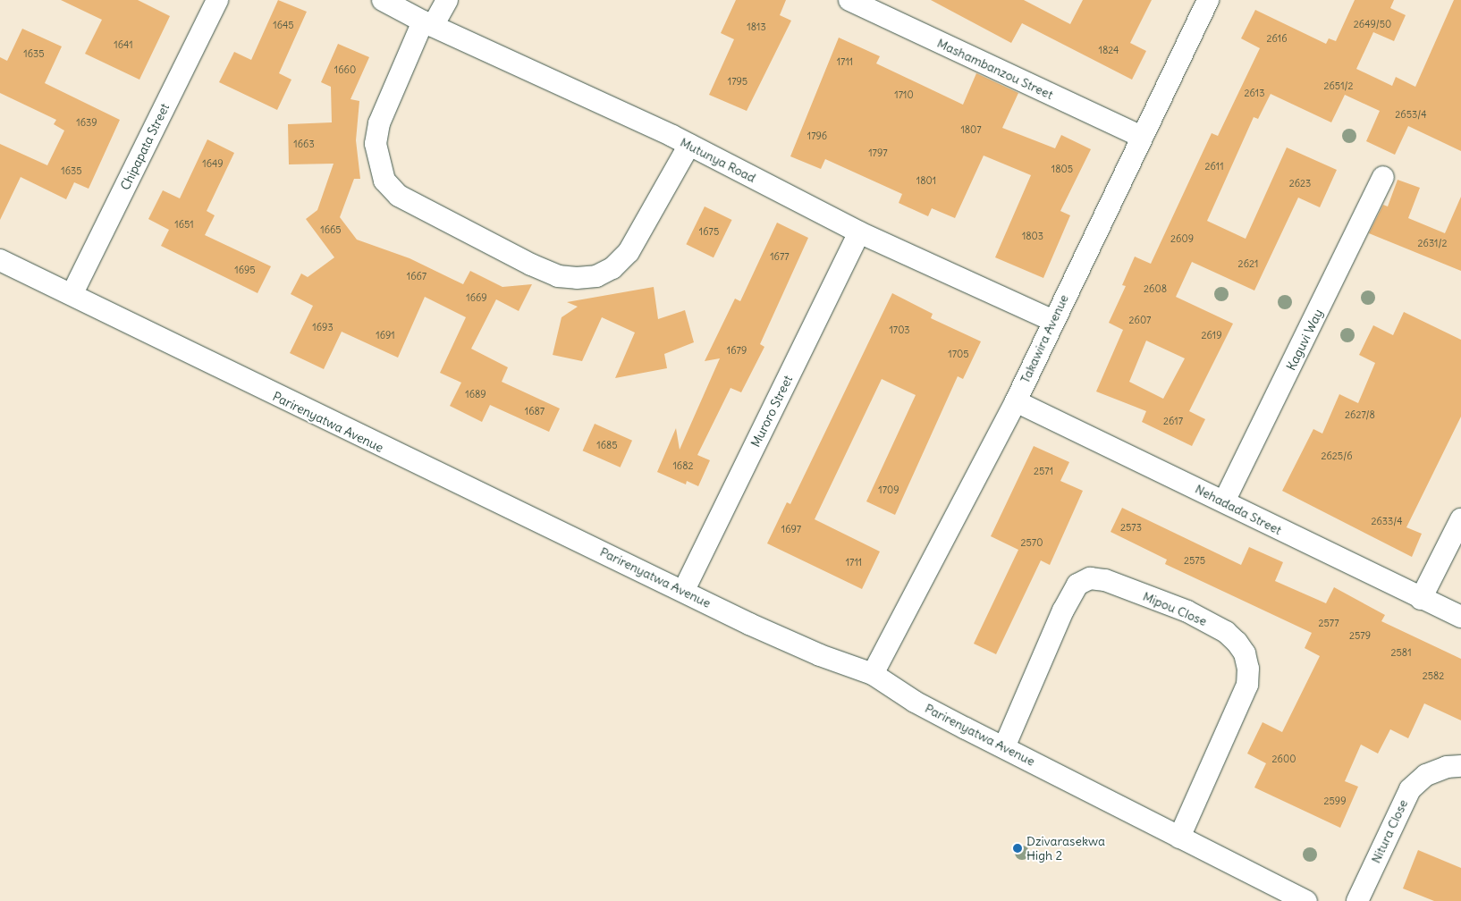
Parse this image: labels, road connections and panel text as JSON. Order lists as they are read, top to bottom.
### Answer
{
  "streets": {
    "street": [
      "Mashambanzou Street",
      "Chipapata Street",
      "Mutunya Road",
      "Takawira Avenue",
      "Kaguvi Way",
      "Muroro Street",
      "Parirenyatwa Avenue",
      "Nehadada Street",
      "Mipou Close",
      "Nitura Close"
    ]
  },
  "crossings": [
    ["Mashambanzou Street", "Takawira Avenue"],
    ["Chipapata Street", "Parirenyatwa Avenue"],
    ["Mutunya Road", "Takawira Avenue"],
    ["Mutunya Road", "Muroro Street"],
    ["Takawira Avenue", "Parirenyatwa Avenue"],
    ["Takawira Avenue", "Nehadada Street"],
    ["Kaguvi Way", "Nehadada Street"],
    ["Muroro Street", "Parirenyatwa Avenue"],
    ["Parirenyatwa Avenue", "Mipou Close"]
  ],
  "places": ["Dzivarasekwa High 2"],
  "house_numbers": [
    "2649/50",
    "1645",
    "1813",
    "2616",
    "1641",
    "1824",
    "1635",
    "1711",
    "1660",
    "1795",
    "2651/2",
    "2613",
    "1710",
    "2653/4",
    "1639",
    "1807",
    "1796",
    "1663",
    "1797",
    "1649",
    "2611",
    "1805",
    "1635",
    "1801",
    "2623",
    "1651",
    "1665",
    "1675",
    "1803",
    "2609",
    "2631/2",
    "1677",
    "2621",
    "1695",
    "1667",
    "2608",
    "1669",
    "2607",
    "1693",
    "1703",
    "1691",
    "2619",
    "1679",
    "1705",
    "1689",
    "1687",
    "2627/8",
    "2617",
    "1685",
    "2625/6",
    "1682",
    "2571",
    "1709",
    "2633/4",
    "2573",
    "1697",
    "2570",
    "2575",
    "1711",
    "2577",
    "2579",
    "2581",
    "2582",
    "2600",
    "2599"
  ]
}
